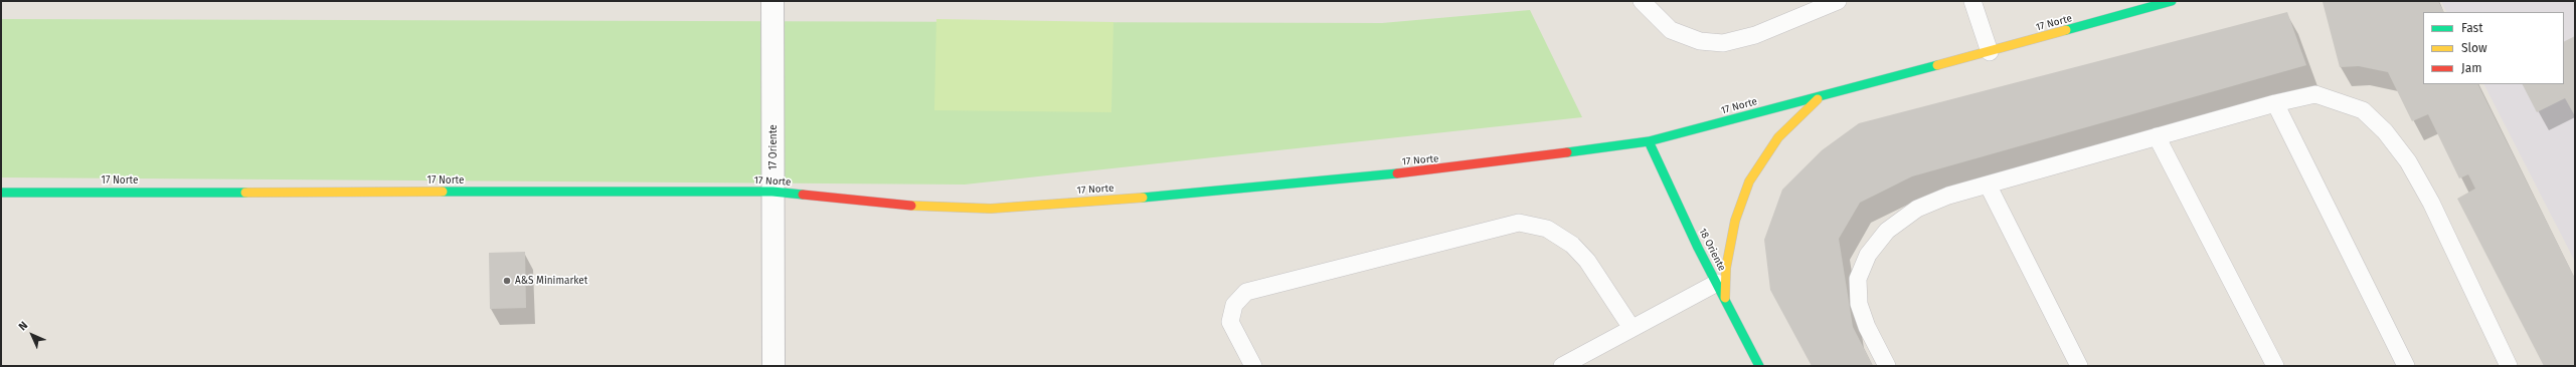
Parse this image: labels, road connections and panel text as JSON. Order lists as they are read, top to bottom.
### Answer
{
  "streets": {
    "street": ["17 Norte", "17 Oriente", "18 Oriente"]
  },
  "crossings": [
    ["17 Norte", "17 Oriente"],
    ["17 Norte", "18 Oriente"]
  ],
  "places": ["A&S Minimarket"],
  "legend": ["Fast", "Slow", "Jam"],
  "north": "top left"
}
